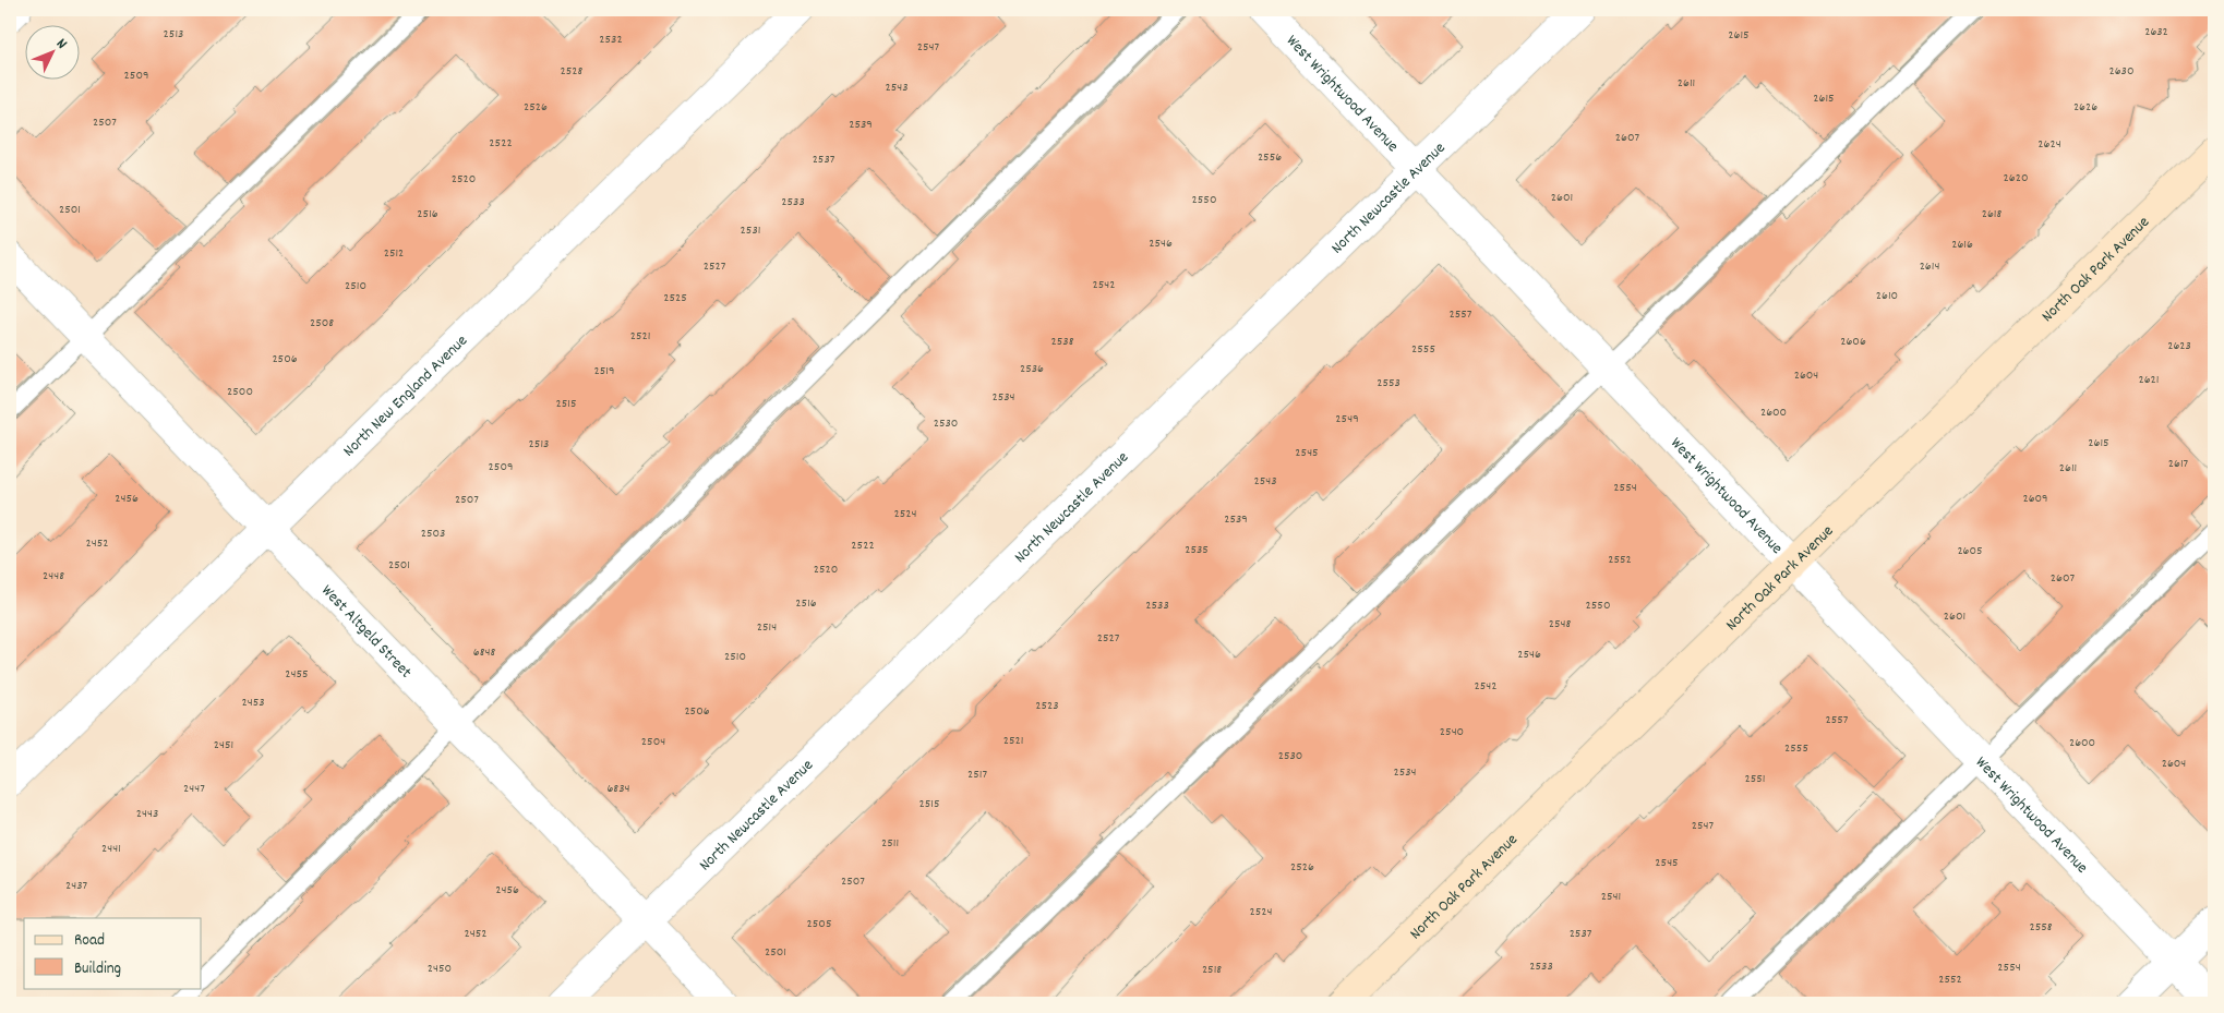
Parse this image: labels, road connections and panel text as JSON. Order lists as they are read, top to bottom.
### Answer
{
  "streets": {
    "street": [
      "West Wrightwood Avenue",
      "North Newcastle Avenue",
      "North Oak Park Avenue",
      "North New England Avenue",
      "West Altgeld Street"
    ]
  },
  "crossings": [
    ["West Wrightwood Avenue", "North Newcastle Avenue"],
    ["West Wrightwood Avenue", "North Oak Park Avenue"],
    ["North Newcastle Avenue", "West Altgeld Street"],
    ["North New England Avenue", "West Altgeld Street"]
  ],
  "house_numbers": [
    "2632",
    "2513",
    "2615",
    "2532",
    "2547",
    "2528",
    "2630",
    "2509",
    "2611",
    "2543",
    "2615",
    "2526",
    "2626",
    "2507",
    "2539",
    "2607",
    "2522",
    "2624",
    "2556",
    "2537",
    "2620",
    "2520",
    "2601",
    "2550",
    "2533",
    "2501",
    "2516",
    "2618",
    "2531",
    "2546",
    "2616",
    "2512",
    "2527",
    "2614",
    "2542",
    "2510",
    "2610",
    "2525",
    "2557",
    "2508",
    "2521",
    "2538",
    "2606",
    "2623",
    "2555",
    "2506",
    "2536",
    "2519",
    "2604",
    "2621",
    "2553",
    "2500",
    "2534",
    "2515",
    "2600",
    "2549",
    "2530",
    "2615",
    "2513",
    "2545",
    "2617",
    "2509",
    "2611",
    "2543",
    "2554",
    "2456",
    "2609",
    "2507",
    "2524",
    "2539",
    "2503",
    "2452",
    "2522",
    "2535",
    "2605",
    "2552",
    "2501",
    "2520",
    "2448",
    "2607",
    "2516",
    "2533",
    "2550",
    "2601",
    "2548",
    "2514",
    "2527",
    "6848",
    "2546",
    "2510",
    "2455",
    "2542",
    "2453",
    "2523",
    "2506",
    "2557",
    "2540",
    "2521",
    "2504",
    "2600",
    "2451",
    "2555",
    "2530",
    "2604",
    "2534",
    "2517",
    "2551",
    "2447",
    "6834",
    "2515",
    "2443",
    "2547",
    "2511",
    "2441",
    "2545",
    "2526",
    "2507",
    "2437",
    "2456",
    "2541",
    "2524",
    "2505",
    "2558",
    "2452",
    "2537",
    "2501",
    "2533",
    "2554",
    "2450",
    "2518",
    "2552"
  ],
  "legend": ["Road", "Building"],
  "north": "top right"
}
